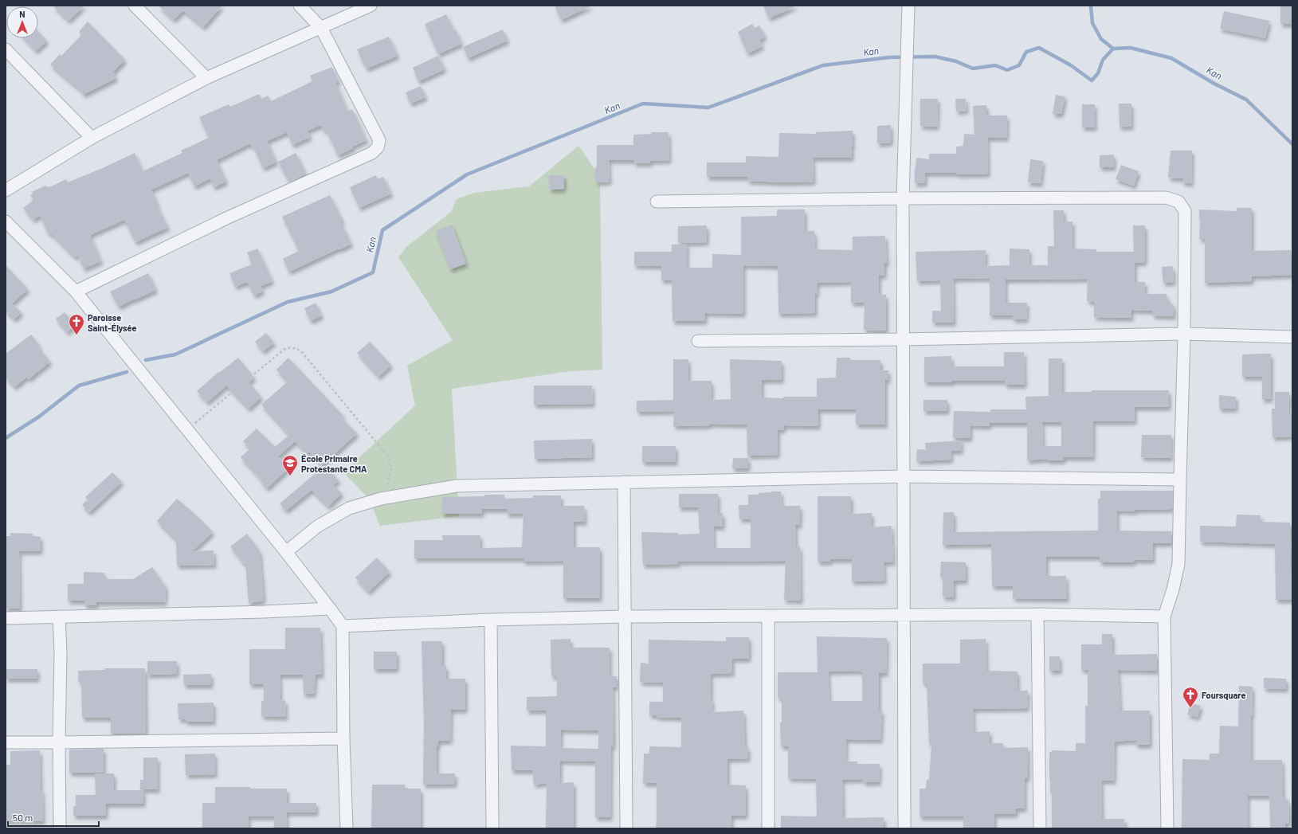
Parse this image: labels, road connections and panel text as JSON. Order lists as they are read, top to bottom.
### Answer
{
  "water": ["Kan"],
  "places": {
    "church": ["Paroisse Saint-Élysée", "Foursquare"],
    "school or university": ["École Primaire Protestante CMA"]
  },
  "scale_bar": "50 m",
  "north": "top"
}
